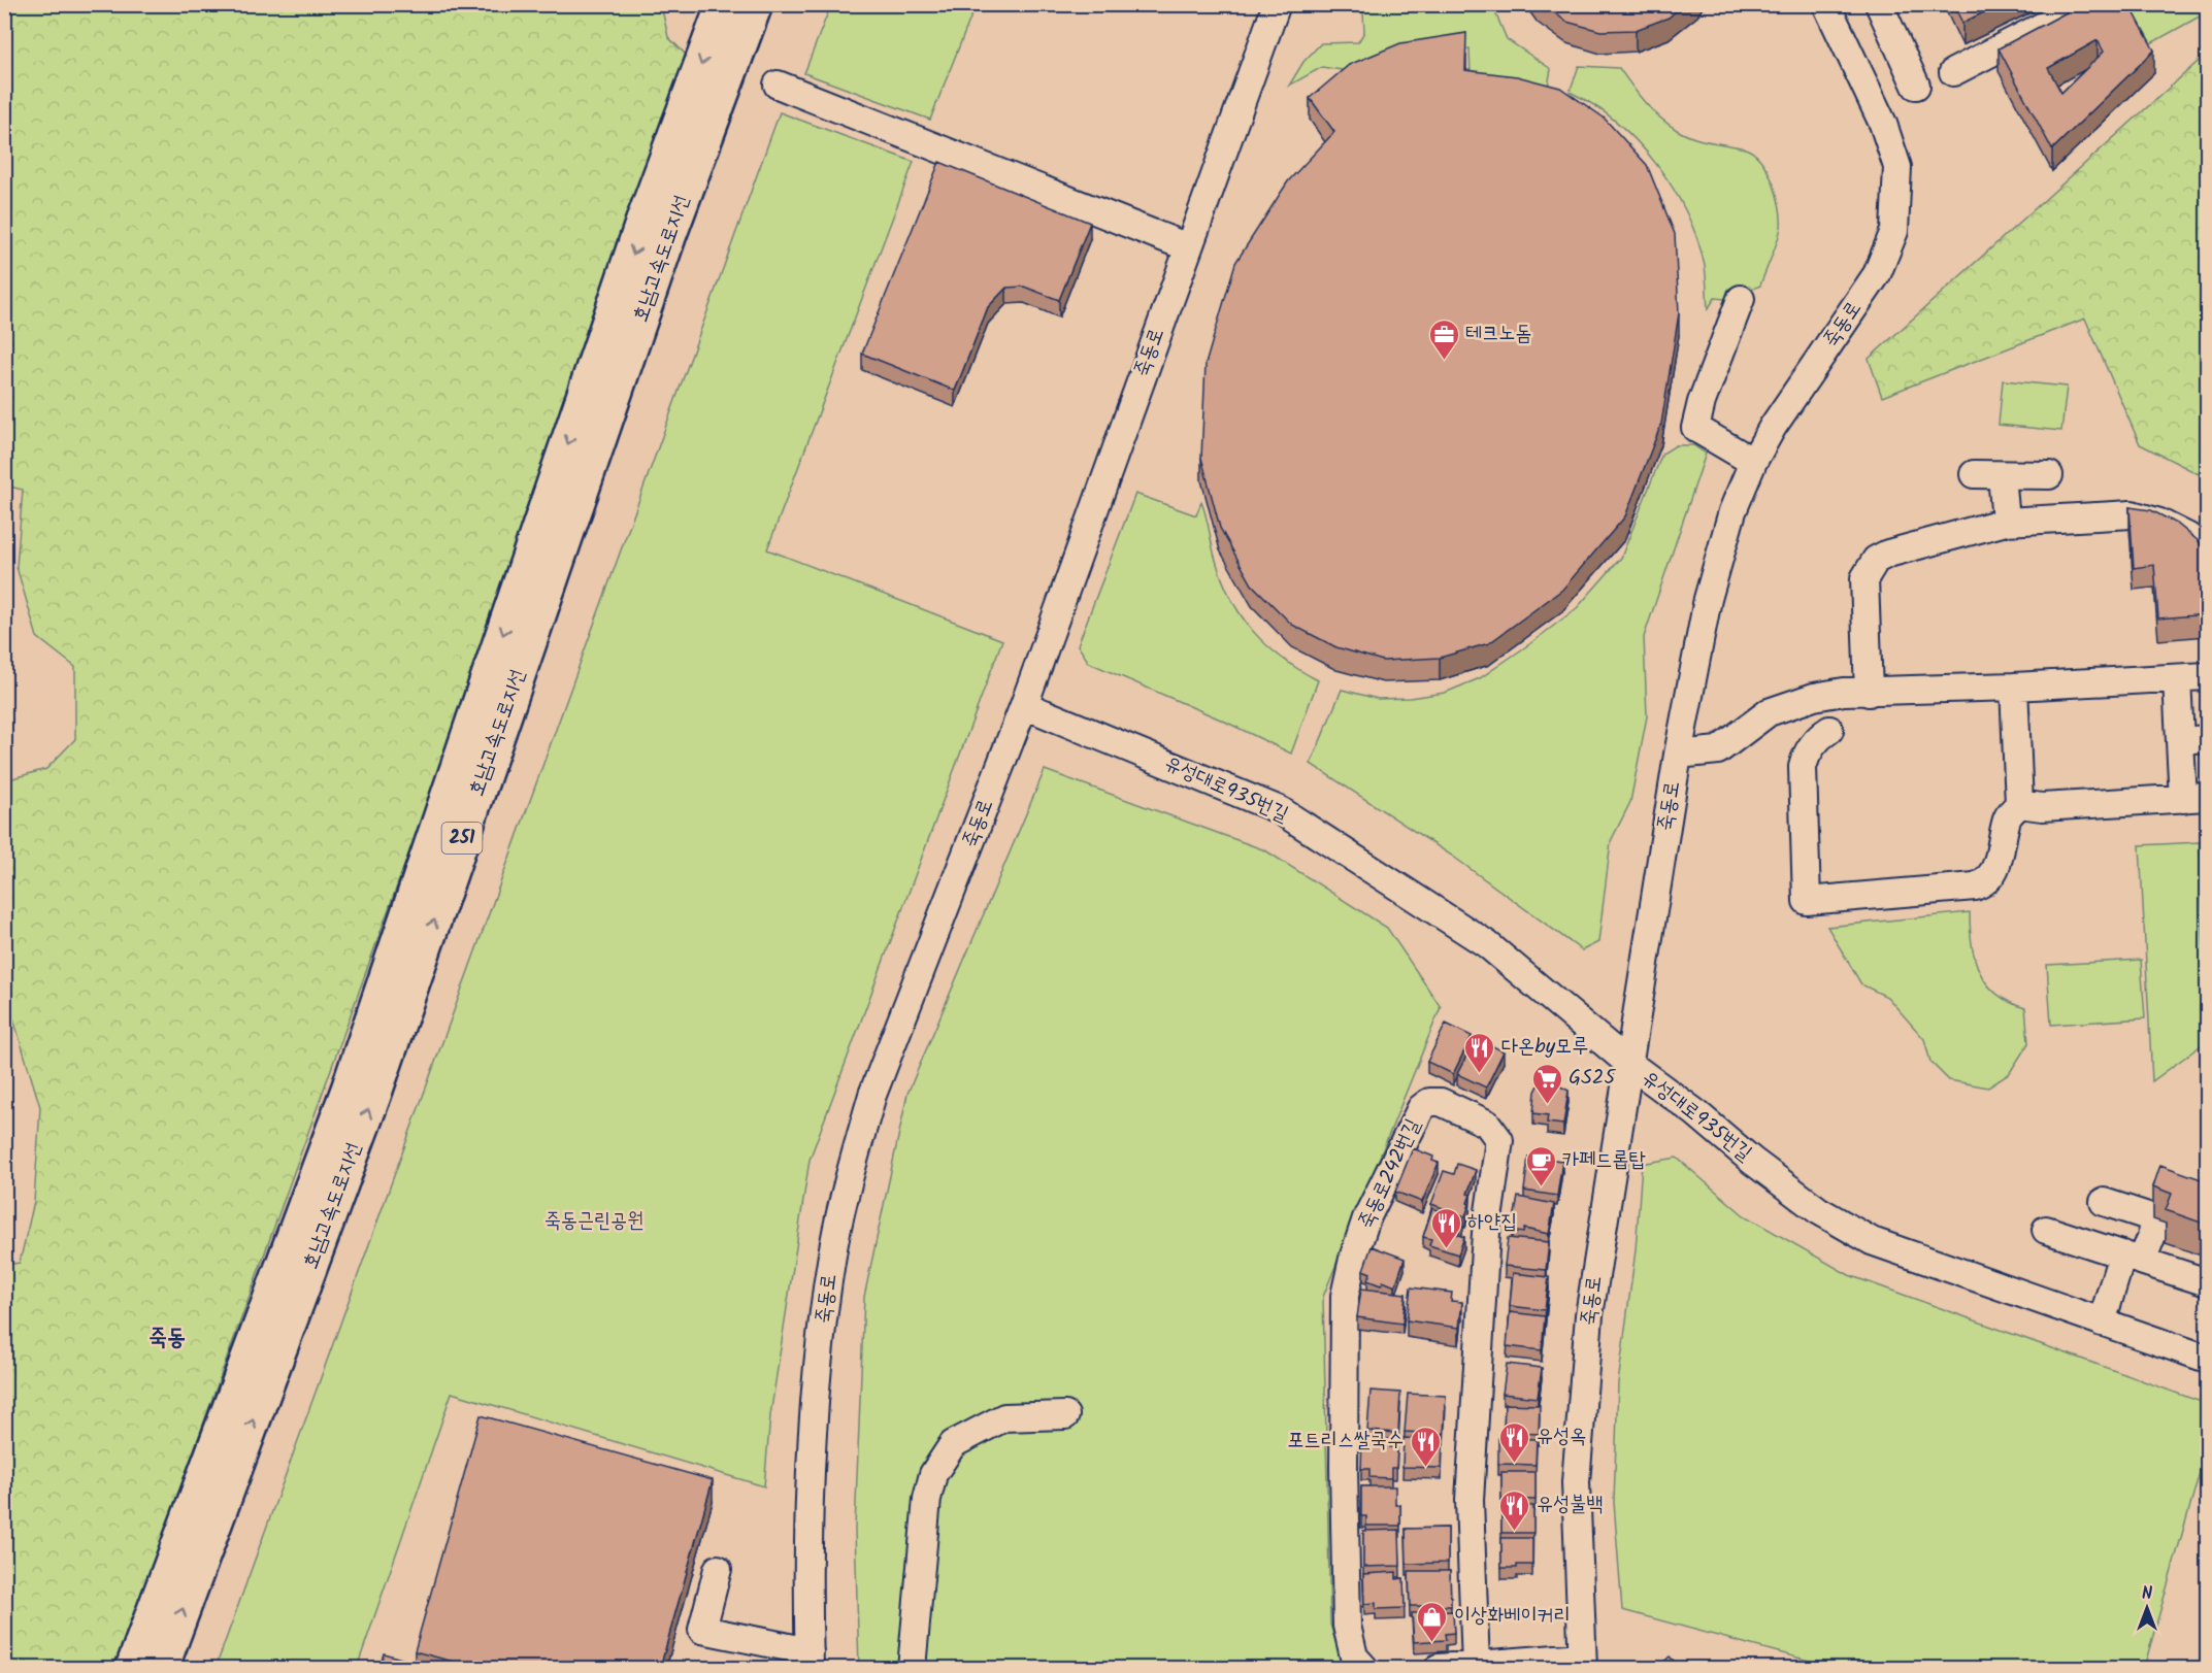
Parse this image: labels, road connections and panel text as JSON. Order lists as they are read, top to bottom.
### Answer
{
  "streets": {
    "highway": ["호남고속도로지선", "251"],
    "street": ["죽동로", "유성대로935번길", "죽동로242번길"]
  },
  "crossings": [
    ["죽동로", "유성대로935번길"]
  ],
  "districts": ["죽동"],
  "parks": ["죽동근린공원"],
  "places": {
    "office": ["테크노돔"],
    "restaurant": [
      "다온by모루",
      "하얀집",
      "유성옥",
      "포트리스쌀국수",
      "유성불백"
    ],
    "supermarket": ["GS25"],
    "cafe": ["카페드롭탑"],
    "shop": ["이상화베이커리"]
  },
  "north": "top"
}
